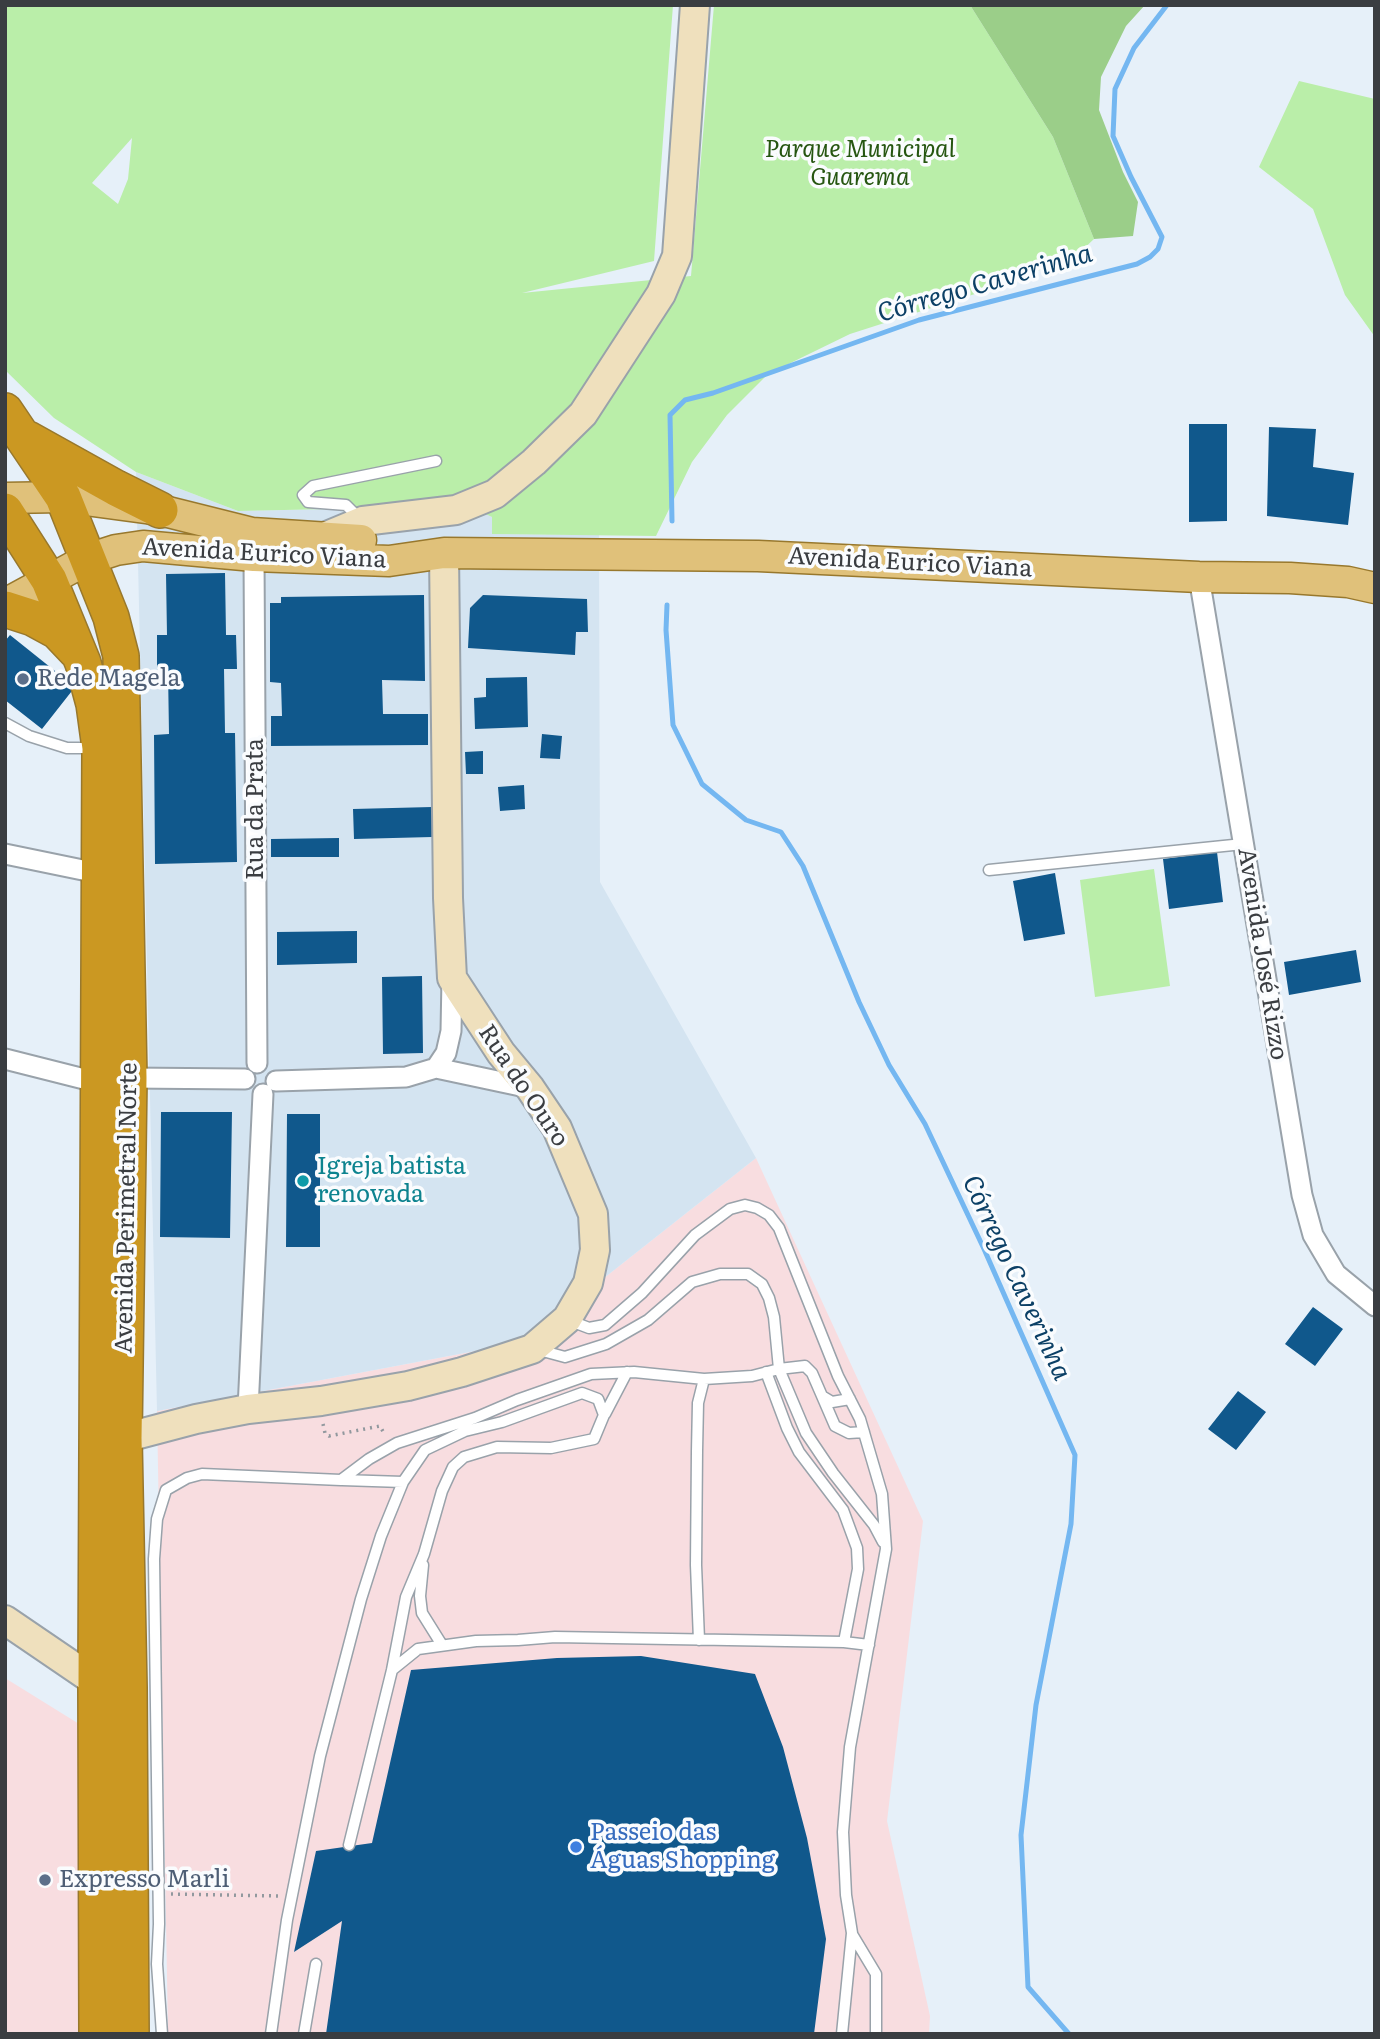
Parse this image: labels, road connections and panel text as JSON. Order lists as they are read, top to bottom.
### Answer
{
  "streets": {
    "highway": ["Avenida Perimetral Norte"],
    "main road": ["Avenida Eurico Viana"],
    "street": ["Rua da Prata", "Avenida José Rizzo", "Rua do Ouro"]
  },
  "crossings": [
    ["Avenida Eurico Viana", "Rua da Prata"],
    ["Avenida Eurico Viana", "Avenida José Rizzo"],
    ["Avenida Eurico Viana", "Rua do Ouro"],
    ["Avenida Eurico Viana", "Avenida Perimetral Norte"],
    ["Rua do Ouro", "Avenida Perimetral Norte"]
  ],
  "water": ["Córrego Caverinha"],
  "parks": ["Parque Municipal Guarema"],
  "places": [
    "Rede Magela",
    "Igreja batista renovada",
    "Passeio das Águas Shopping",
    "Expresso Marli"
  ]
}
